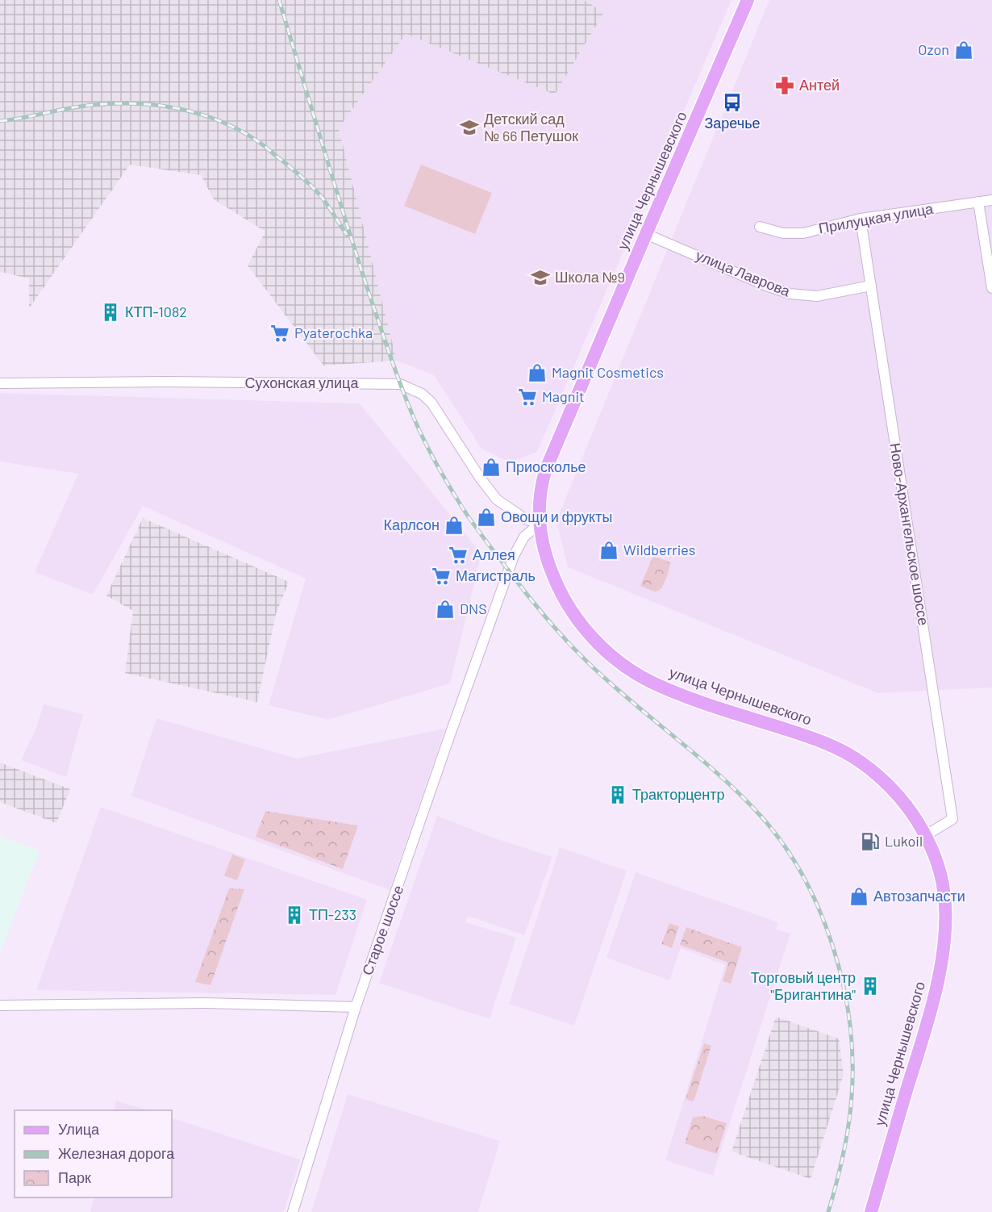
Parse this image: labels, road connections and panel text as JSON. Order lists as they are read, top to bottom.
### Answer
{
  "streets": {
    "main road": ["улица Чернышевского"],
    "street": [
      "Прилуцкая улица",
      "улица Лаврова",
      "Сухонская улица",
      "Ново-Архангельское шоссе",
      "Старое шоссе"
    ]
  },
  "crossings": [
    ["улица Чернышевского", "улица Лаврова"],
    ["улица Чернышевского", "Сухонская улица"],
    ["улица Чернышевского", "Ново-Архангельское шоссе"],
    ["улица Чернышевского", "Старое шоссе"],
    ["Прилуцкая улица", "Ново-Архангельское шоссе"],
    ["улица Лаврова", "Ново-Архангельское шоссе"],
    ["Сухонская улица", "Старое шоссе"]
  ],
  "places": {
    "shop": [
      "Ozon",
      "Magnit Cosmetics",
      "Приосколье",
      "Овощи и фрукты",
      "Карлсон",
      "Wildberries",
      "DNS",
      "Автозапчасти"
    ],
    "pharmacy": ["Антей"],
    "bus stop": ["Заречье"],
    "school or university": ["Детский сад № 66 Петушок", "Школа №9"],
    "building": [
      "КТП-1082",
      "Тракторцентр",
      "ТП-233",
      "Торговый центр \"Бригантина\""
    ],
    "supermarket": [
      "Pyaterochka",
      "Magnit",
      "Аллея",
      "Магистраль"
    ],
    "fuel station": ["Lukoil"]
  },
  "legend": ["Улица", "Железная дорога", "Парк"]
}
